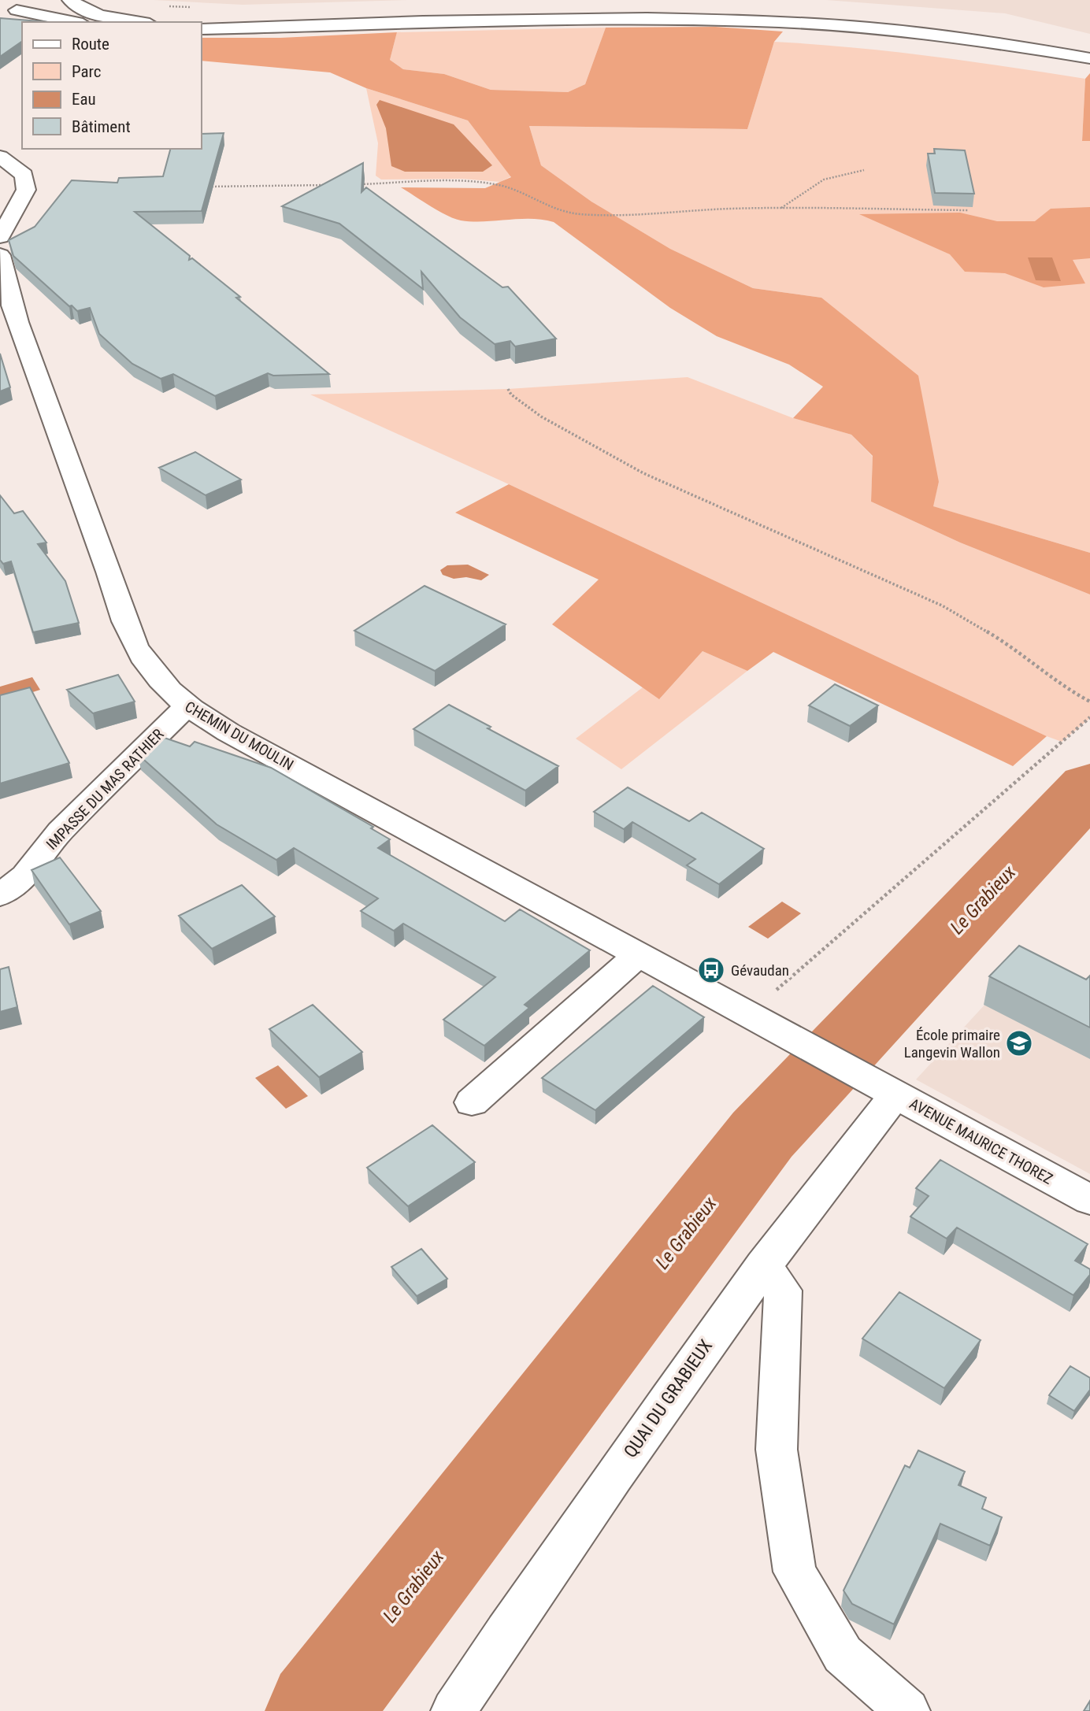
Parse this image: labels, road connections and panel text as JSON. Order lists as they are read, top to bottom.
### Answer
{
  "streets": {
    "street": [
      "CHEMIN DU MOULIN",
      "IMPASSE DU MAS RATHIER",
      "AVENUE MAURICE THOREZ",
      "QUAI DU GRABIEUX"
    ]
  },
  "crossings": [
    ["CHEMIN DU MOULIN", "IMPASSE DU MAS RATHIER"],
    ["CHEMIN DU MOULIN", "AVENUE MAURICE THOREZ"],
    ["AVENUE MAURICE THOREZ", "QUAI DU GRABIEUX"]
  ],
  "water": ["Le Grabieux"],
  "places": {
    "bus stop": ["Gévaudan"],
    "school or university": ["École primaire Langevin Wallon"]
  },
  "legend": [
    "Route",
    "Parc",
    "Eau",
    "Bâtiment"
  ]
}
